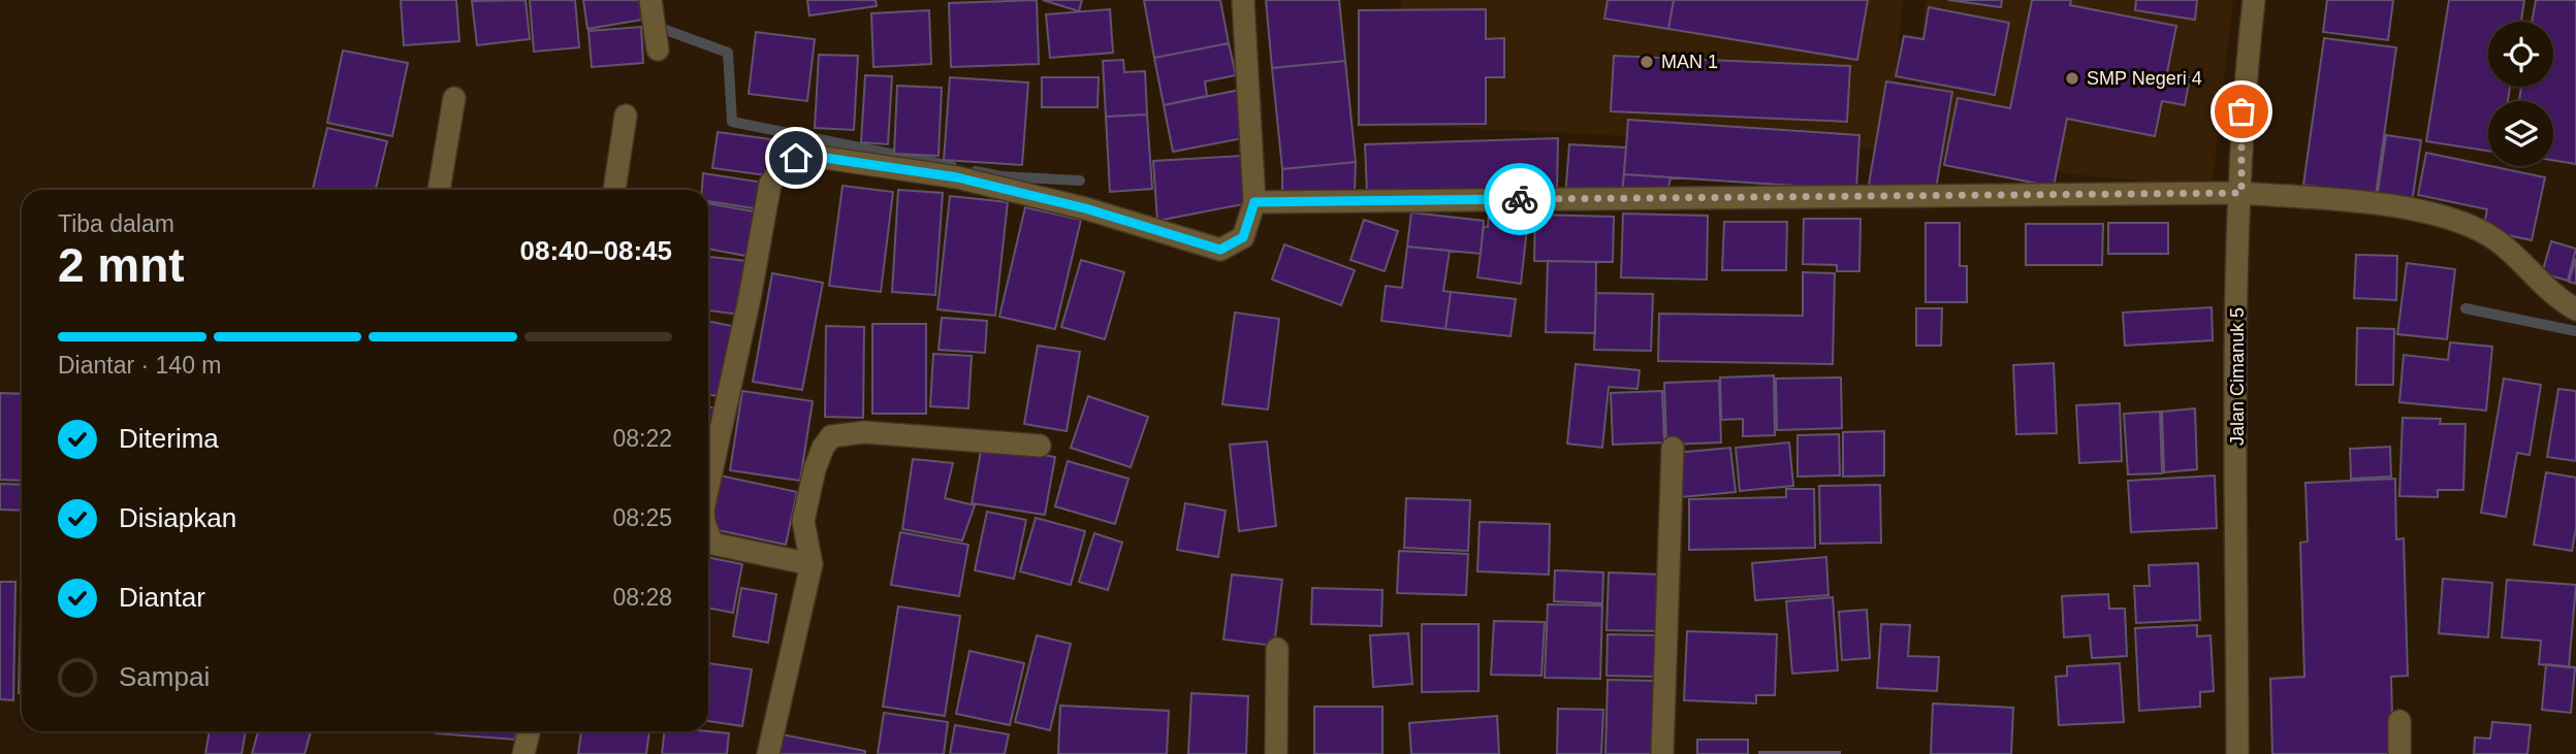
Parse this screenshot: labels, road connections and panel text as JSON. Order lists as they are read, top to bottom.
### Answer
{
  "streets": {
    "street": ["Jalan Cimanuk 5"]
  },
  "places": ["MAN 1", "SMP Negeri 4"],
  "page": {
    "heading": ["2 mnt", "Tiba dalam", "08:40–08:45"],
    "bar": "Diantar · 140 m",
    "list": [
      ["Diterima", "08:22"],
      ["Disiapkan", "08:25"],
      ["Diantar", "08:28"],
      "Sampai"
    ]
  }
}
